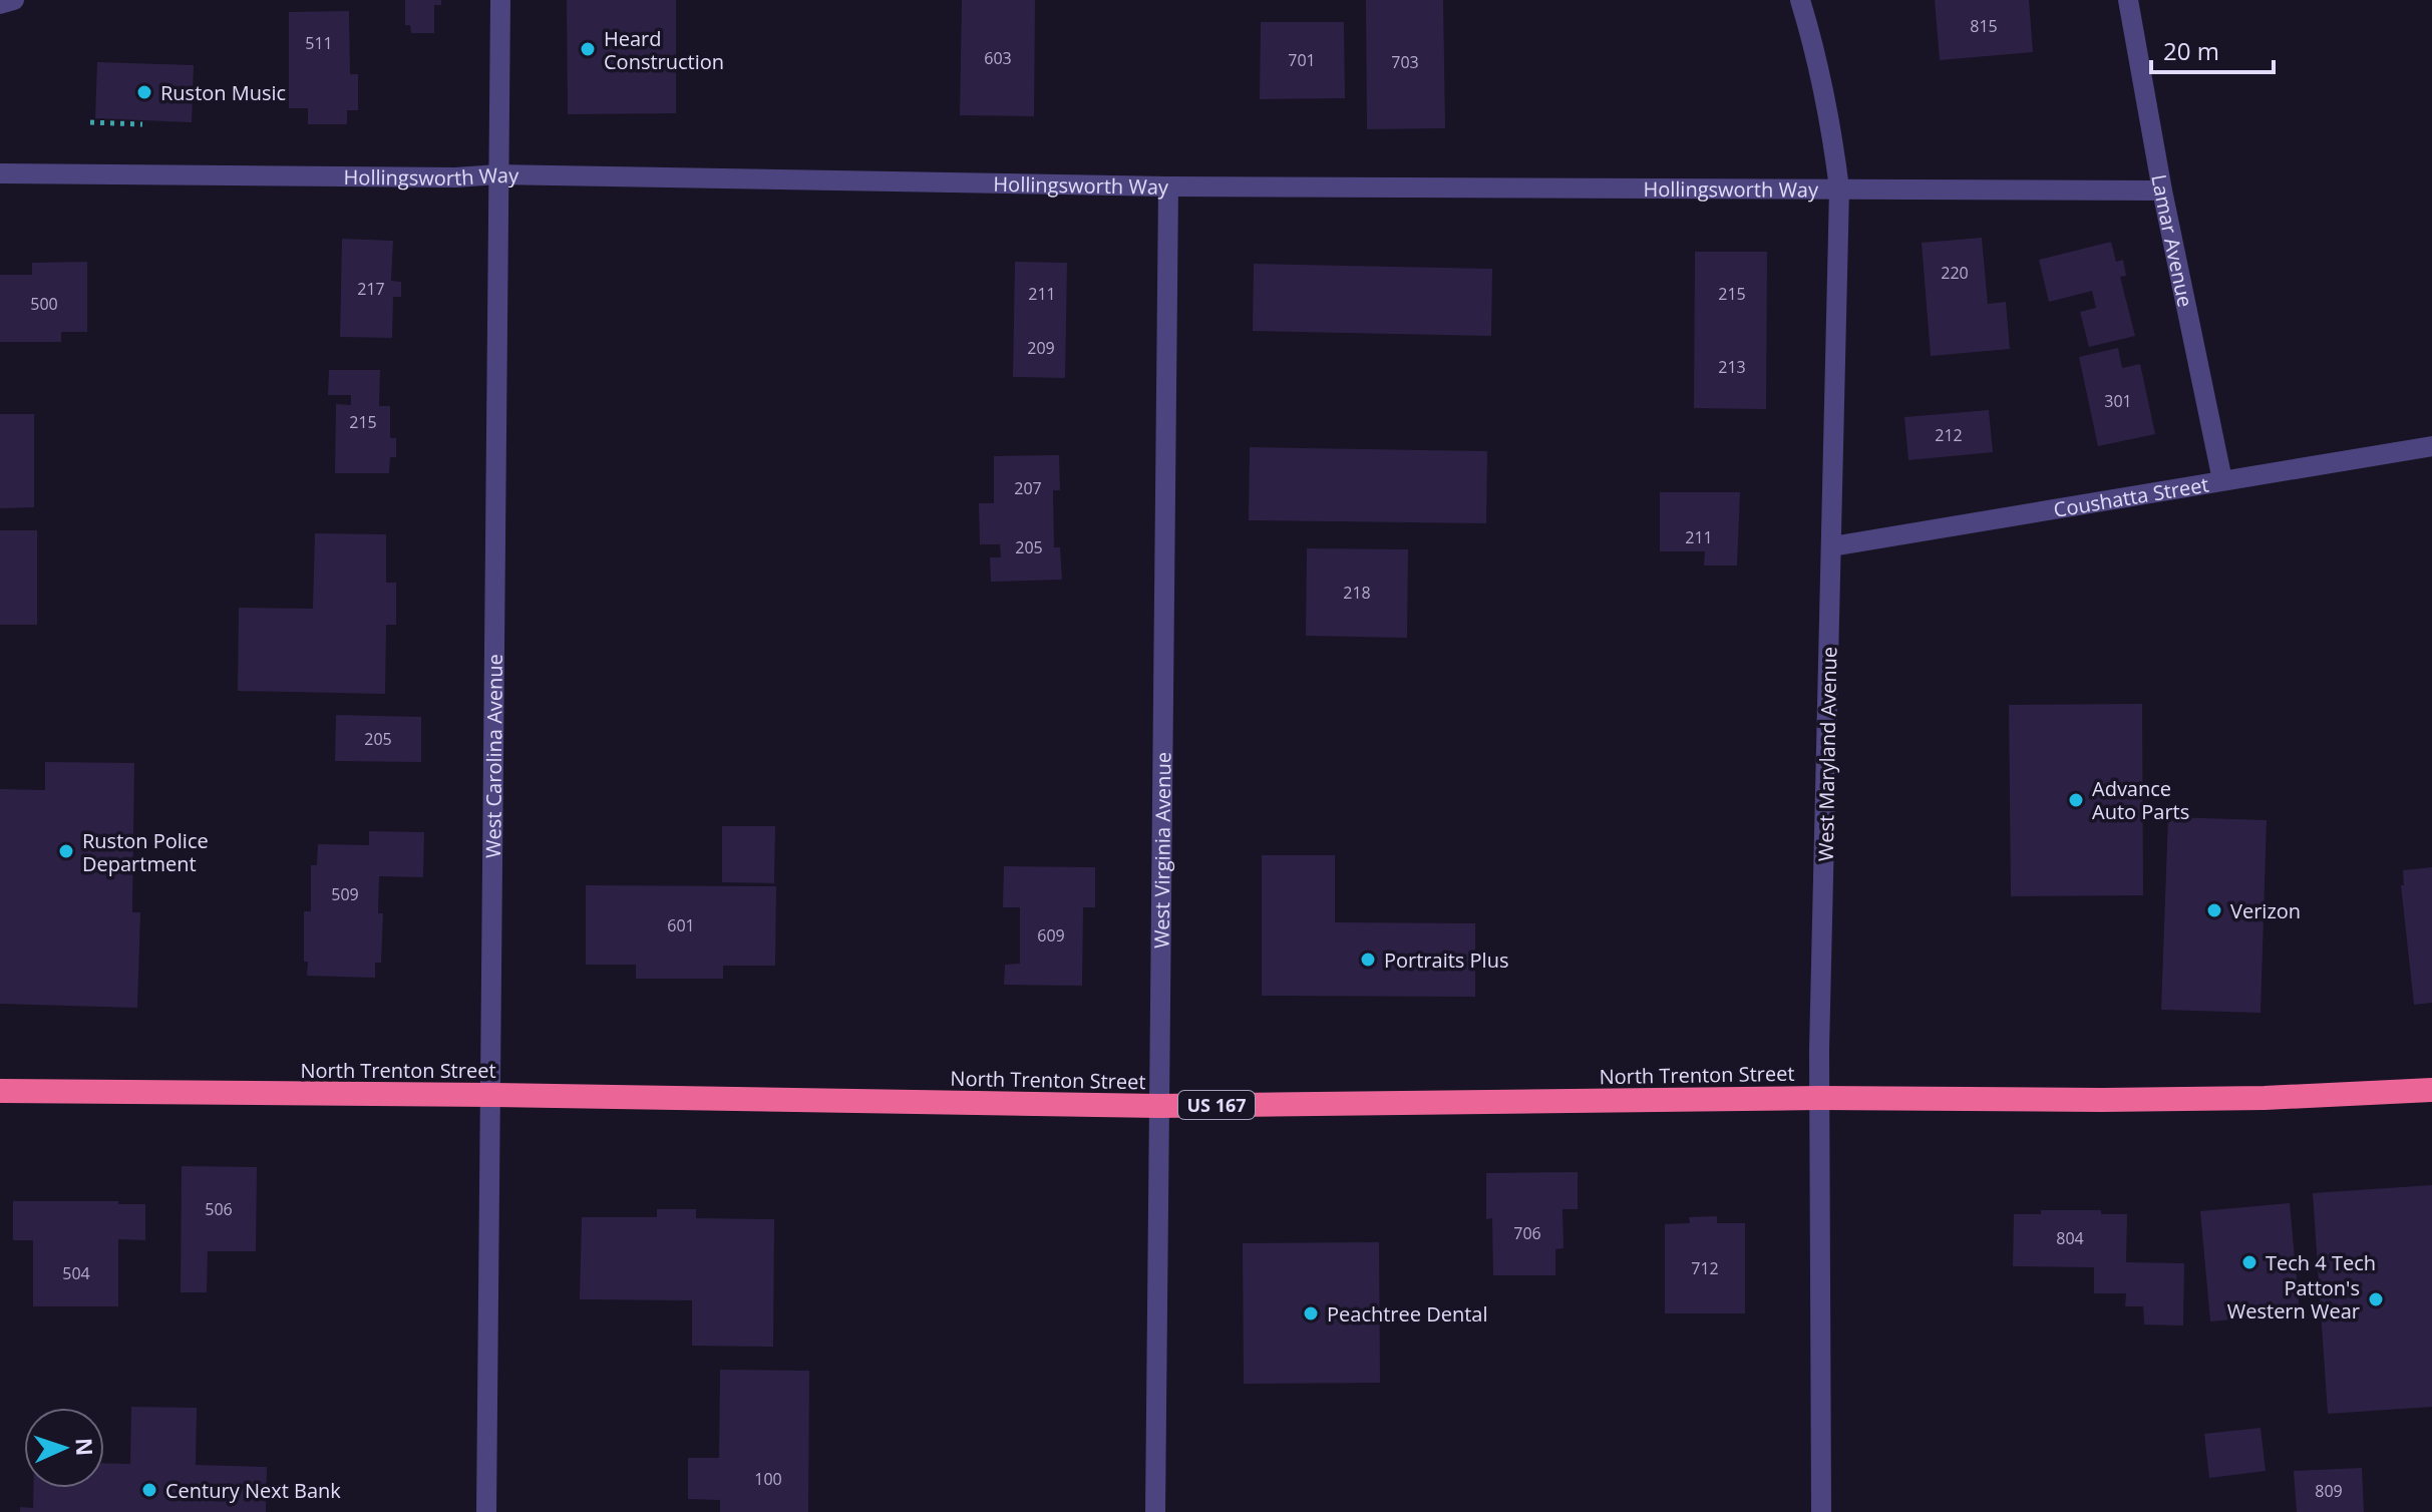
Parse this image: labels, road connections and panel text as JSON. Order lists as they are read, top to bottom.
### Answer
{
  "streets": {
    "highway": ["North Trenton Street", "US 167"],
    "street": [
      "Hollingsworth Way",
      "Lamar Avenue",
      "Coushatta Street",
      "West Maryland Avenue",
      "West Carolina Avenue",
      "West Virginia Avenue"
    ]
  },
  "crossings": [
    ["Hollingsworth Way", "Lamar Avenue"],
    ["Hollingsworth Way", "West Maryland Avenue"],
    ["Hollingsworth Way", "West Carolina Avenue"],
    ["Hollingsworth Way", "West Virginia Avenue"],
    ["Lamar Avenue", "Coushatta Street"],
    ["Coushatta Street", "West Maryland Avenue"],
    ["West Maryland Avenue", "North Trenton Street"],
    ["West Carolina Avenue", "North Trenton Street"],
    ["West Virginia Avenue", "North Trenton Street"]
  ],
  "places": [
    "Heard Construction",
    "Ruston Music",
    "Advance Auto Parts",
    "Ruston Police Department",
    "Verizon",
    "Portraits Plus",
    "Tech 4 Tech",
    "Patton's Western Wear",
    "Peachtree Dental",
    "Century Next Bank"
  ],
  "house_numbers": [
    "815",
    "511",
    "603",
    "701",
    "703",
    "220",
    "217",
    "211",
    "215",
    "500",
    "209",
    "213",
    "301",
    "215",
    "212",
    "207",
    "211",
    "205",
    "218",
    "205",
    "509",
    "601",
    "609",
    "506",
    "706",
    "804",
    "712",
    "504",
    "100",
    "809"
  ],
  "scale_bar": "20 m",
  "north": "right"
}
